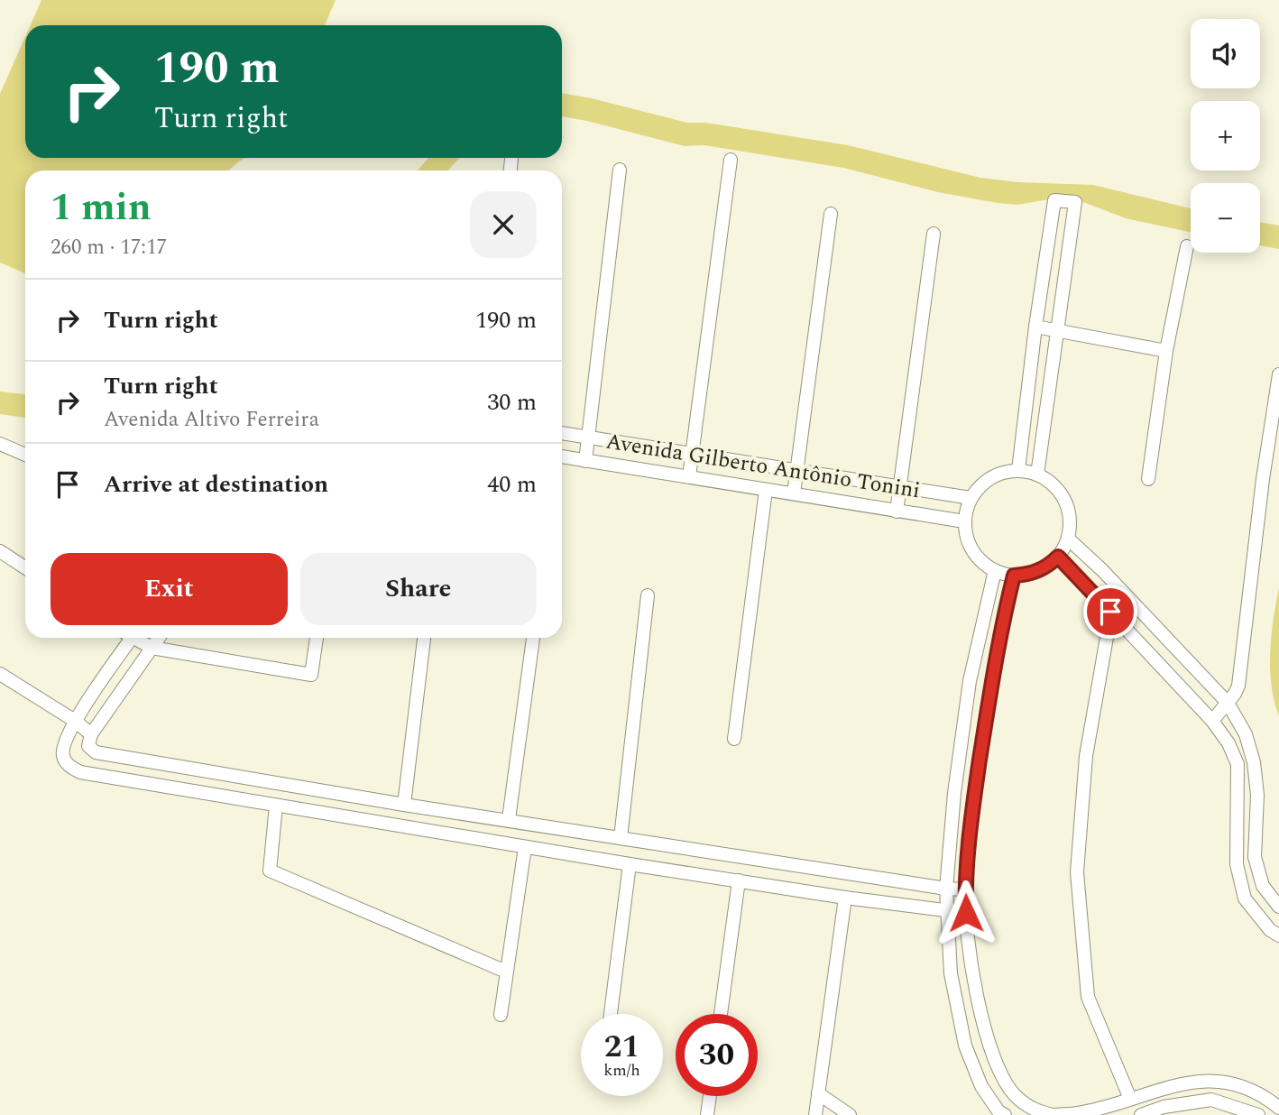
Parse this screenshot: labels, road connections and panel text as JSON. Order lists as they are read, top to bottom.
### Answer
{
  "streets": {
    "street": ["Avenida Gilberto Antônio Tonini"]
  },
  "page": {
    "map_buttons": ["+", "−"],
    "turn": ["190 m", "Turn right"],
    "heading": ["1 min", "260 m · 17:17"],
    "list": [
      {
        "name": "Turn right",
        "value": "190 m"
      },
      {
        "name": "Turn right",
        "note": "Avenida Altivo Ferreira",
        "value": "30 m"
      },
      {
        "name": "Arrive at destination",
        "value": "40 m"
      }
    ],
    "buttons": ["Exit", "Share"],
    "speed": "21 km/h",
    "limit": "30"
  }
}
